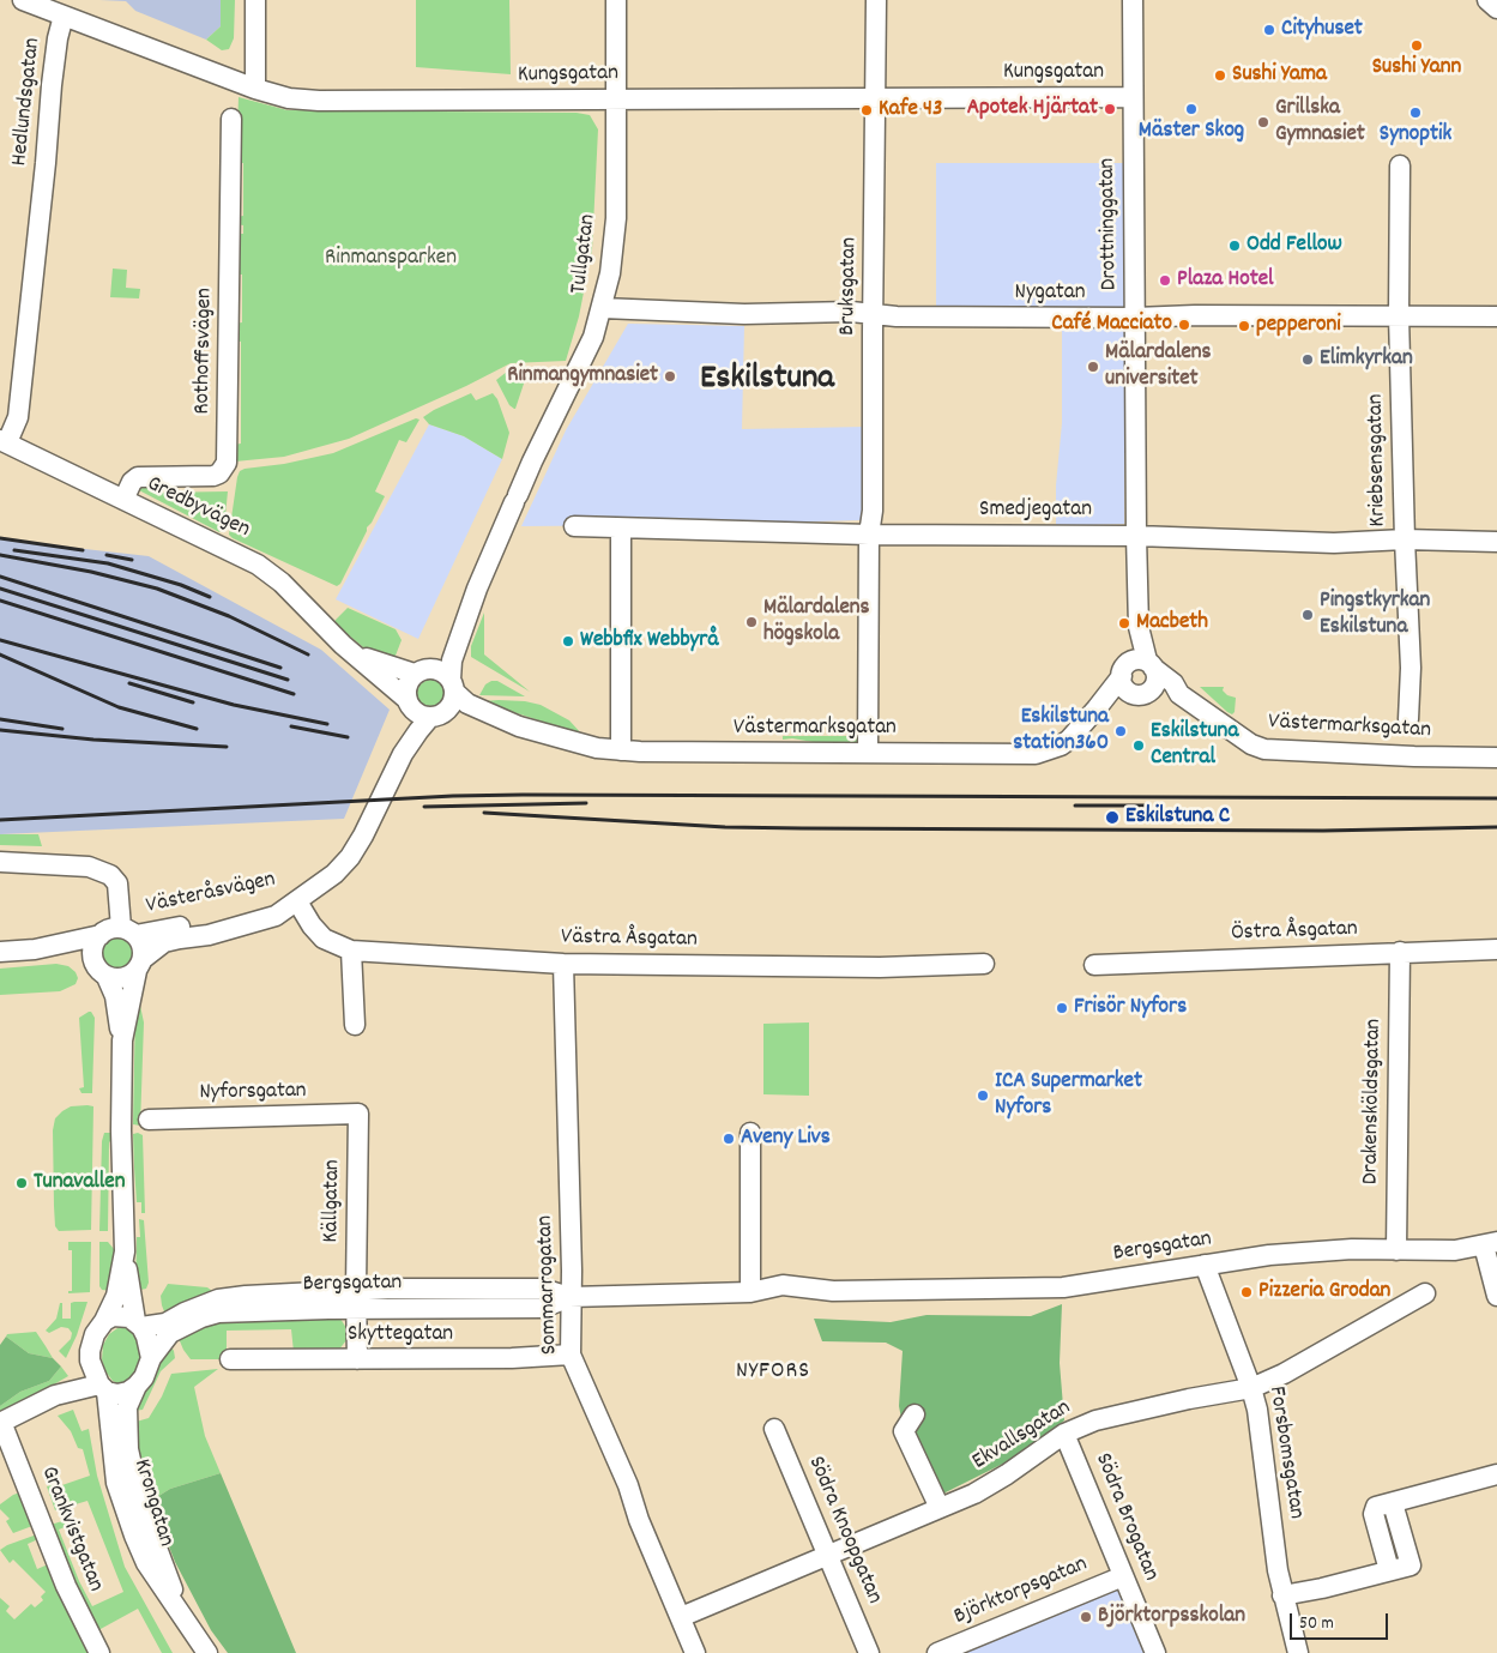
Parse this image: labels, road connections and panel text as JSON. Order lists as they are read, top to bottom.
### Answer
{
  "streets": {
    "street": [
      "Kungsgatan",
      "Hedlundsgatan",
      "Drottninggatan",
      "Tullgatan",
      "Bruksgatan",
      "Nygatan",
      "Rothoffsvägen",
      "Kriebsensgatan",
      "Gredbyvägen",
      "Smedjegatan",
      "Västermarksgatan",
      "Västeråsvägen",
      "Östra Åsgatan",
      "Västra Åsgatan",
      "Nyforsgatan",
      "Drakensköldsgatan",
      "Källgatan",
      "Bergsgatan",
      "Sommarrogatan",
      "Skyttegatan",
      "Ekvallsgatan",
      "Forsbomsgatan",
      "Krongatan",
      "Södra Brogatan",
      "Grankvistgatan",
      "Södra Knoopgatan",
      "Björktorpsgatan"
    ]
  },
  "crossings": [
    ["Kungsgatan", "Hedlundsgatan"],
    ["Kungsgatan", "Drottninggatan"],
    ["Kungsgatan", "Tullgatan"],
    ["Kungsgatan", "Bruksgatan"],
    ["Hedlundsgatan", "Gredbyvägen"],
    ["Drottninggatan", "Nygatan"],
    ["Drottninggatan", "Smedjegatan"],
    ["Drottninggatan", "Västermarksgatan"],
    ["Tullgatan", "Nygatan"],
    ["Tullgatan", "Gredbyvägen"],
    ["Tullgatan", "Västermarksgatan"],
    ["Tullgatan", "Västeråsvägen"],
    ["Bruksgatan", "Nygatan"],
    ["Bruksgatan", "Smedjegatan"],
    ["Bruksgatan", "Västermarksgatan"],
    ["Nygatan", "Kriebsensgatan"],
    ["Rothoffsvägen", "Gredbyvägen"],
    ["Kriebsensgatan", "Smedjegatan"],
    ["Gredbyvägen", "Västermarksgatan"],
    ["Gredbyvägen", "Västeråsvägen"],
    ["Västermarksgatan", "Västeråsvägen"],
    ["Västeråsvägen", "Västra Åsgatan"],
    ["Östra Åsgatan", "Drakensköldsgatan"],
    ["Västra Åsgatan", "Sommarrogatan"],
    ["Nyforsgatan", "Källgatan"],
    ["Drakensköldsgatan", "Bergsgatan"],
    ["Källgatan", "Bergsgatan"],
    ["Källgatan", "Skyttegatan"],
    ["Bergsgatan", "Sommarrogatan"],
    ["Bergsgatan", "Forsbomsgatan"],
    ["Bergsgatan", "Krongatan"],
    ["Sommarrogatan", "Skyttegatan"],
    ["Sommarrogatan", "Ekvallsgatan"],
    ["Ekvallsgatan", "Forsbomsgatan"],
    ["Ekvallsgatan", "Södra Brogatan"],
    ["Ekvallsgatan", "Södra Knoopgatan"],
    ["Södra Brogatan", "Björktorpsgatan"]
  ],
  "districts": ["Eskilstuna", "NYFORS"],
  "parks": ["Rinmansparken"],
  "places": [
    "Cityhuset",
    "Sushi Yann",
    "Sushi Yama",
    "Apotek Hjärtat",
    "Mäster Skog",
    "Kafe 43",
    "Synoptik",
    "Grillska Gymnasiet",
    "Odd Fellow",
    "Plaza Hotel",
    "Café Macciato",
    "pepperoni",
    "Elimkyrkan",
    "Mälardalens universitet",
    "Rinmangymnasiet",
    "Pingstkyrkan Eskilstuna",
    "Mälardalens högskola",
    "Macbeth",
    "Webbfix Webbyrå",
    "Eskilstuna station360",
    "Eskilstuna Central",
    "Eskilstuna C",
    "Frisör Nyfors",
    "ICA Supermarket Nyfors",
    "Aveny Livs",
    "Tunavallen",
    "Pizzeria Grodan",
    "Björktorpsskolan"
  ],
  "scale_bar": "50 m"
}
